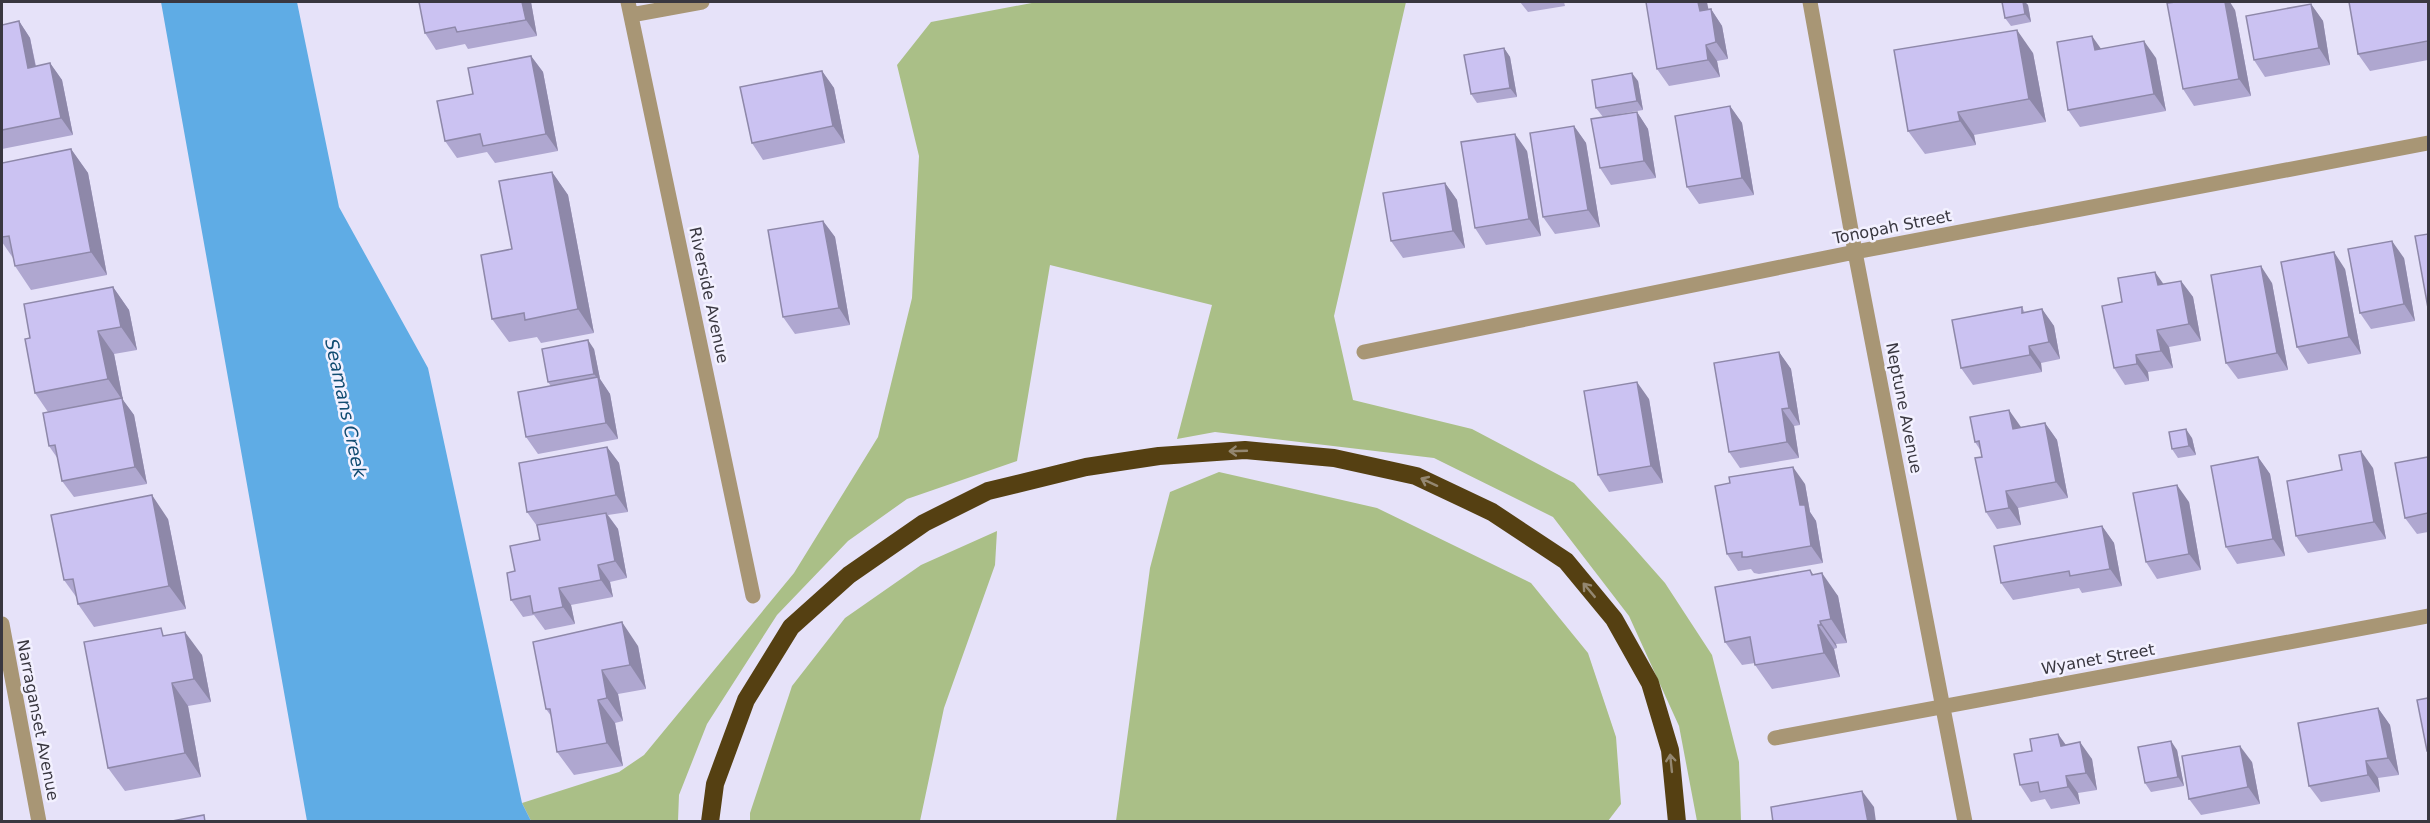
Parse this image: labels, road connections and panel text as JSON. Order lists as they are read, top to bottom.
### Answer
{
  "streets": {
    "street": [
      "Tonopah Street",
      "Riverside Avenue",
      "Neptune Avenue",
      "Wyanet Street",
      "Narraganset Avenue"
    ]
  },
  "crossings": [
    ["Tonopah Street", "Neptune Avenue"],
    ["Neptune Avenue", "Wyanet Street"]
  ],
  "water": ["Seamans Creek"]
}
